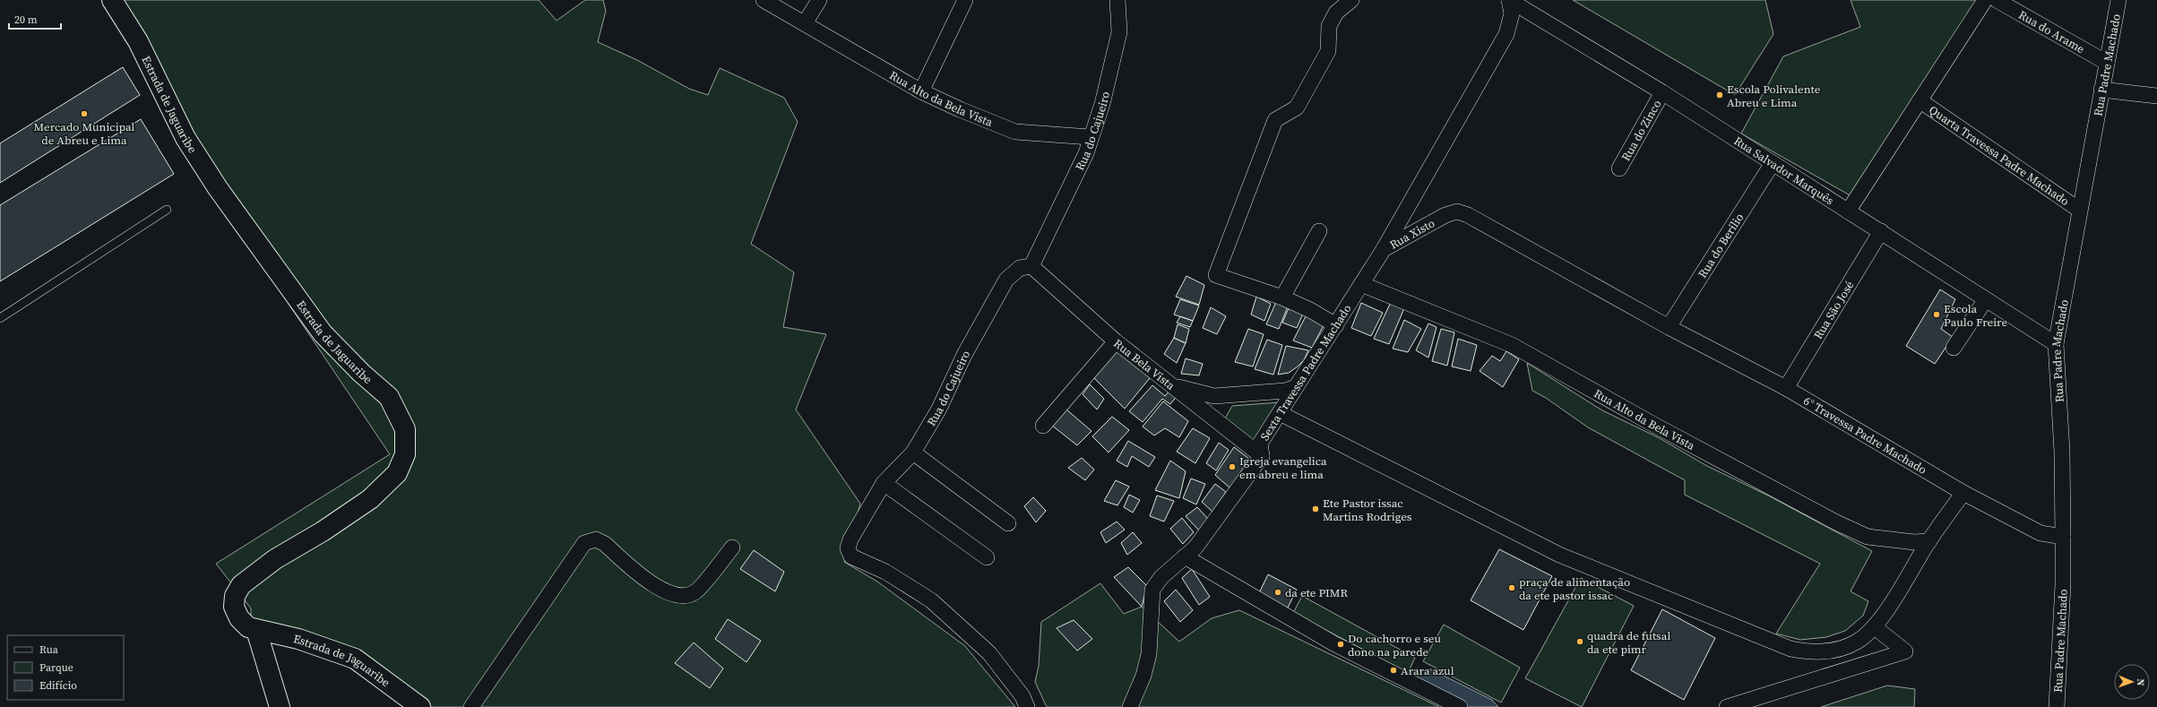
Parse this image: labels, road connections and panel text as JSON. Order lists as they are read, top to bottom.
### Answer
{
  "streets": {
    "street": [
      "Rua do Arame",
      "Rua Padre Machado",
      "Rua Alto da Bela Vista",
      "Estrada de Jaguaribe",
      "Rua do Cajueiro",
      "Rua do Zinco",
      "Quarta Travessa Padre Machado",
      "Rua Salvador Marquês",
      "Rua Xisto",
      "Rua do Berilio",
      "Rua São José",
      "Rua Bela Vista",
      "Sexta Travessa Padre Machado",
      "6° Travessa Padre Machado"
    ]
  },
  "crossings": [
    ["Rua do Arame", "Rua Padre Machado"],
    ["Rua Padre Machado", "Quarta Travessa Padre Machado"],
    ["Rua Padre Machado", "Rua Salvador Marquês"],
    ["Rua Padre Machado", "6° Travessa Padre Machado"],
    ["Rua Alto da Bela Vista", "Rua do Cajueiro"],
    ["Rua Alto da Bela Vista", "Sexta Travessa Padre Machado"],
    ["Rua do Cajueiro", "Rua Bela Vista"],
    ["Rua do Zinco", "Rua Salvador Marquês"],
    ["Rua Salvador Marquês", "Rua Xisto"],
    ["Rua Salvador Marquês", "Rua do Berilio"],
    ["Rua Salvador Marquês", "Rua São José"],
    ["Rua Xisto", "Rua do Berilio"],
    ["Rua Xisto", "Sexta Travessa Padre Machado"],
    ["Rua Xisto", "6° Travessa Padre Machado"],
    ["Rua do Berilio", "6° Travessa Padre Machado"],
    ["Rua São José", "6° Travessa Padre Machado"],
    ["Rua Bela Vista", "Sexta Travessa Padre Machado"]
  ],
  "places": [
    "Escola Polivalente Abreu e Lima",
    "Mercado Municipal de Abreu e Lima",
    "Escola Paulo Freire",
    "Igreja evangelica em abreu e lima",
    "Ete Pastor issac Martins Rodriges",
    "praça de alimentação da ete pastor issac",
    "da ete PIMR",
    "quadra de futsal da ete pimr",
    "Do cachorro e seu dono na parede",
    "Arara azul"
  ],
  "legend": ["Rua", "Parque", "Edifício"],
  "scale_bar": "20 m",
  "north": "right"
}
